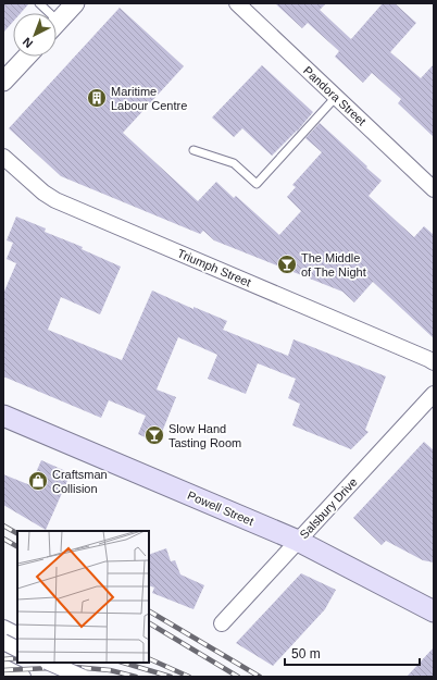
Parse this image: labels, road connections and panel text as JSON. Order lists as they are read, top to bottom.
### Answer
{
  "streets": {
    "main road": ["Powell Street"],
    "street": ["Pandora Street", "Triumph Street", "Salsbury Drive"]
  },
  "crossings": [
    ["Powell Street", "Salsbury Drive"]
  ],
  "places": {
    "building": ["Maritime Labour Centre"],
    "bar": ["The Middle of The Night", "Slow Hand Tasting Room"],
    "shop": ["Craftsman Collision"]
  },
  "scale_bar": "50 m",
  "north": "bottom left"
}
